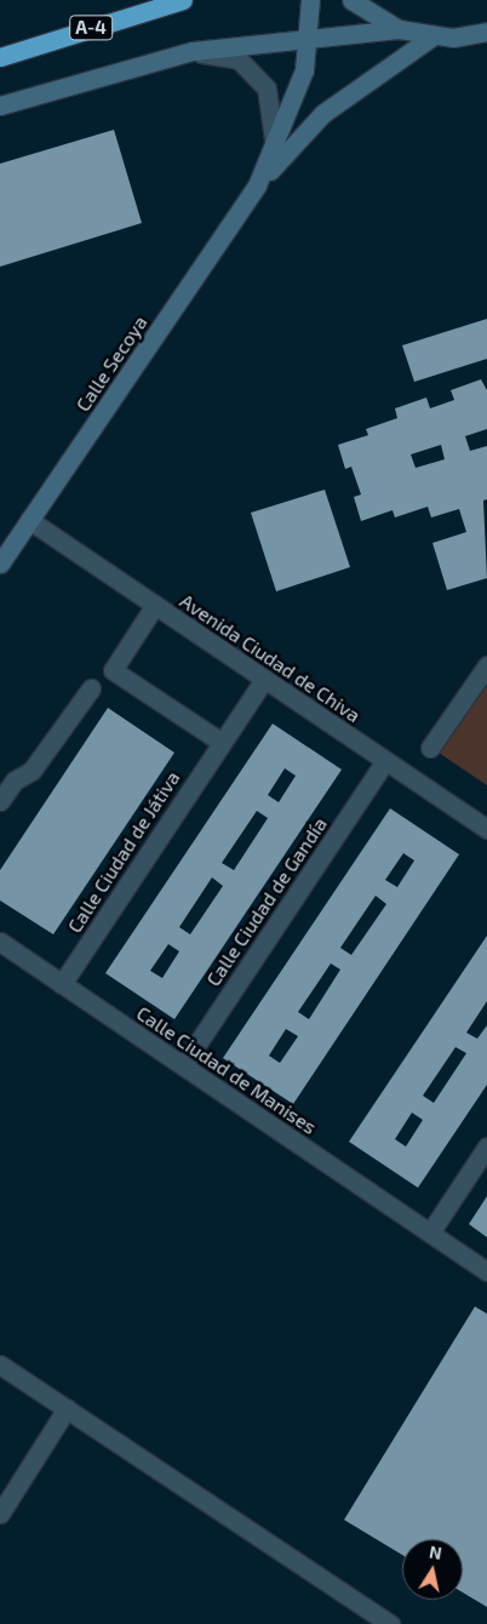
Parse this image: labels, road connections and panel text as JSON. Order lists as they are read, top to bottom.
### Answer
{
  "streets": {
    "highway": ["A-4"],
    "main road": ["Calle Secoya"],
    "street": [
      "Avenida Ciudad de Chiva",
      "Calle Ciudad de Játiva",
      "Calle Ciudad de Gandía",
      "Calle Ciudad de Manises"
    ]
  },
  "crossings": [
    ["Calle Secoya", "Avenida Ciudad de Chiva"],
    ["Avenida Ciudad de Chiva", "Calle Ciudad de Játiva"],
    ["Avenida Ciudad de Chiva", "Calle Ciudad de Gandía"],
    ["Calle Ciudad de Játiva", "Calle Ciudad de Manises"],
    ["Calle Ciudad de Gandía", "Calle Ciudad de Manises"]
  ],
  "north": "top"
}
